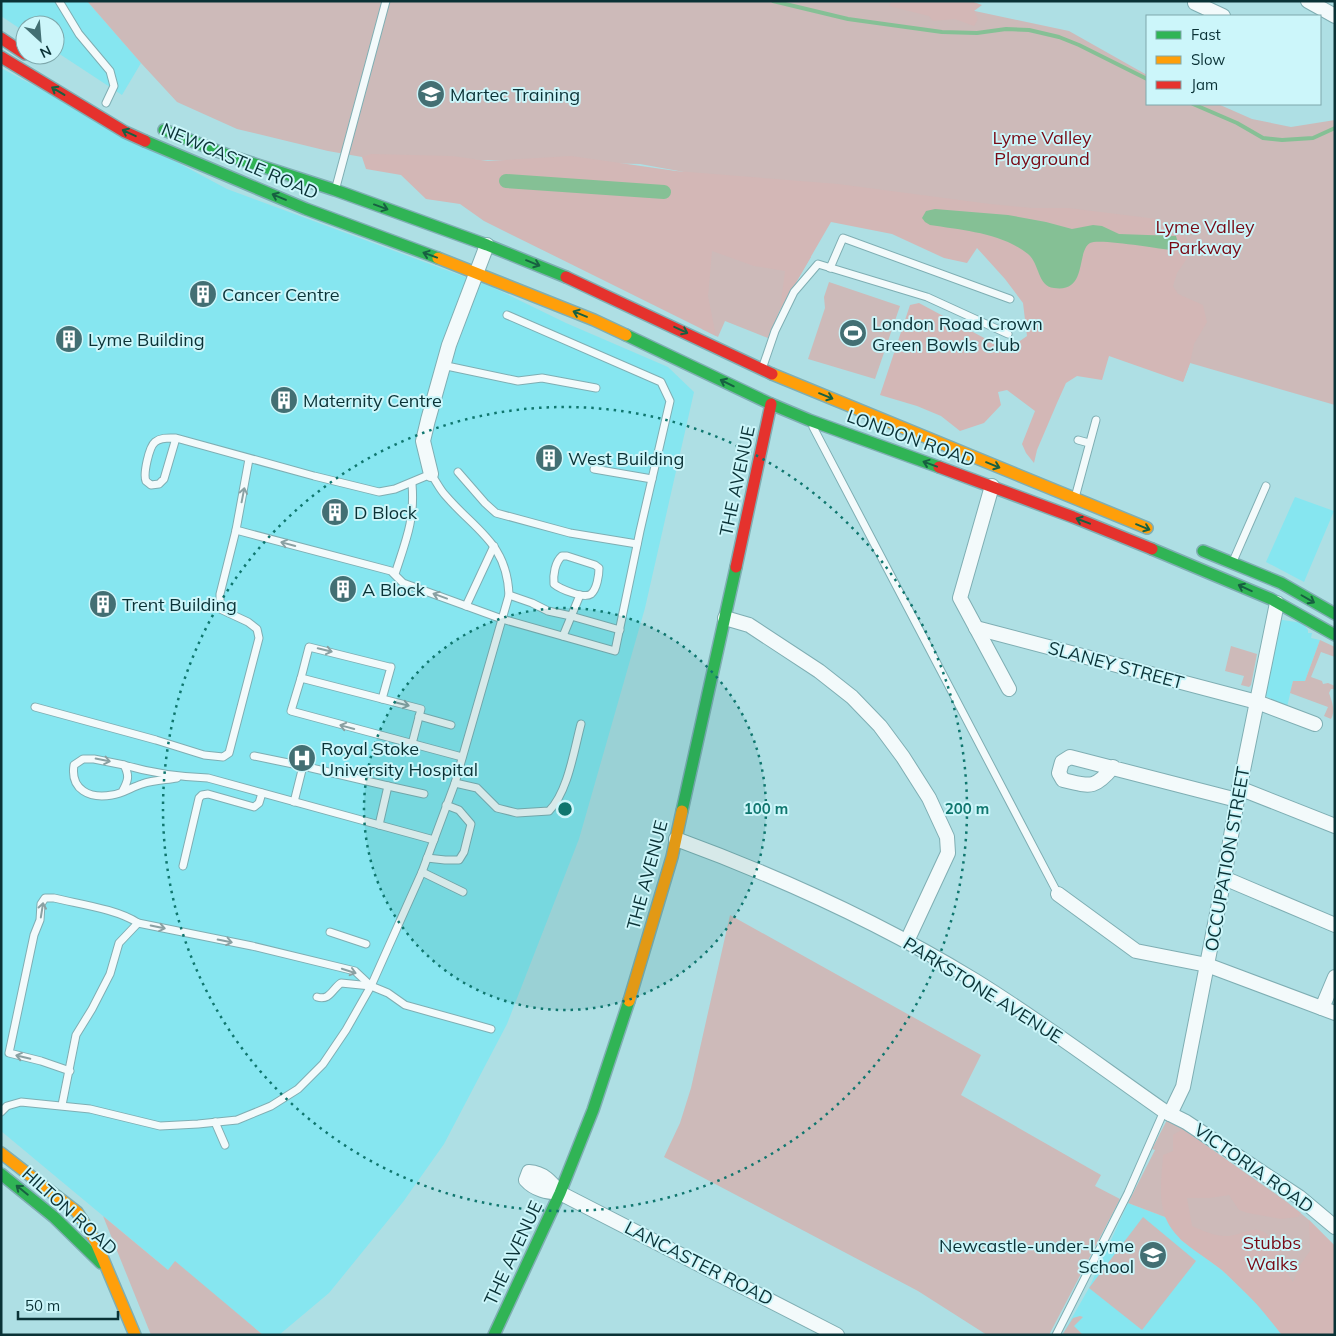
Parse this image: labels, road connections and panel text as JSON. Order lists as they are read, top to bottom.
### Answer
{
  "streets": {
    "main road": [
      "NEWCASTLE ROAD",
      "LONDON ROAD",
      "THE AVENUE",
      "HILTON ROAD"
    ],
    "street": [
      "SLANEY STREET",
      "OCCUPATION STREET",
      "PARKSTONE AVENUE",
      "VICTORIA ROAD",
      "LANCASTER ROAD"
    ]
  },
  "crossings": [
    ["NEWCASTLE ROAD", "LONDON ROAD"],
    ["LONDON ROAD", "THE AVENUE"],
    ["LONDON ROAD", "OCCUPATION STREET"],
    ["THE AVENUE", "PARKSTONE AVENUE"],
    ["THE AVENUE", "LANCASTER ROAD"],
    ["SLANEY STREET", "OCCUPATION STREET"],
    ["OCCUPATION STREET", "PARKSTONE AVENUE"],
    ["OCCUPATION STREET", "VICTORIA ROAD"],
    ["PARKSTONE AVENUE", "VICTORIA ROAD"]
  ],
  "parks": ["Lyme Valley Playground", "Lyme Valley Parkway", "Stubbs Walks"],
  "places": {
    "school or university": ["Martec Training", "Newcastle-under-Lyme School"],
    "building": [
      "Cancer Centre",
      "Lyme Building",
      "Maternity Centre",
      "West Building",
      "D Block",
      "A Block",
      "Trent Building"
    ],
    "sports": ["London Road Crown Green Bowls Club"],
    "hospital": ["Royal Stoke University Hospital"]
  },
  "legend": ["Fast", "Slow", "Jam"],
  "scale_bar": "50 m",
  "north": "bottom right",
  "rings": ["100 m", "200 m"]
}
